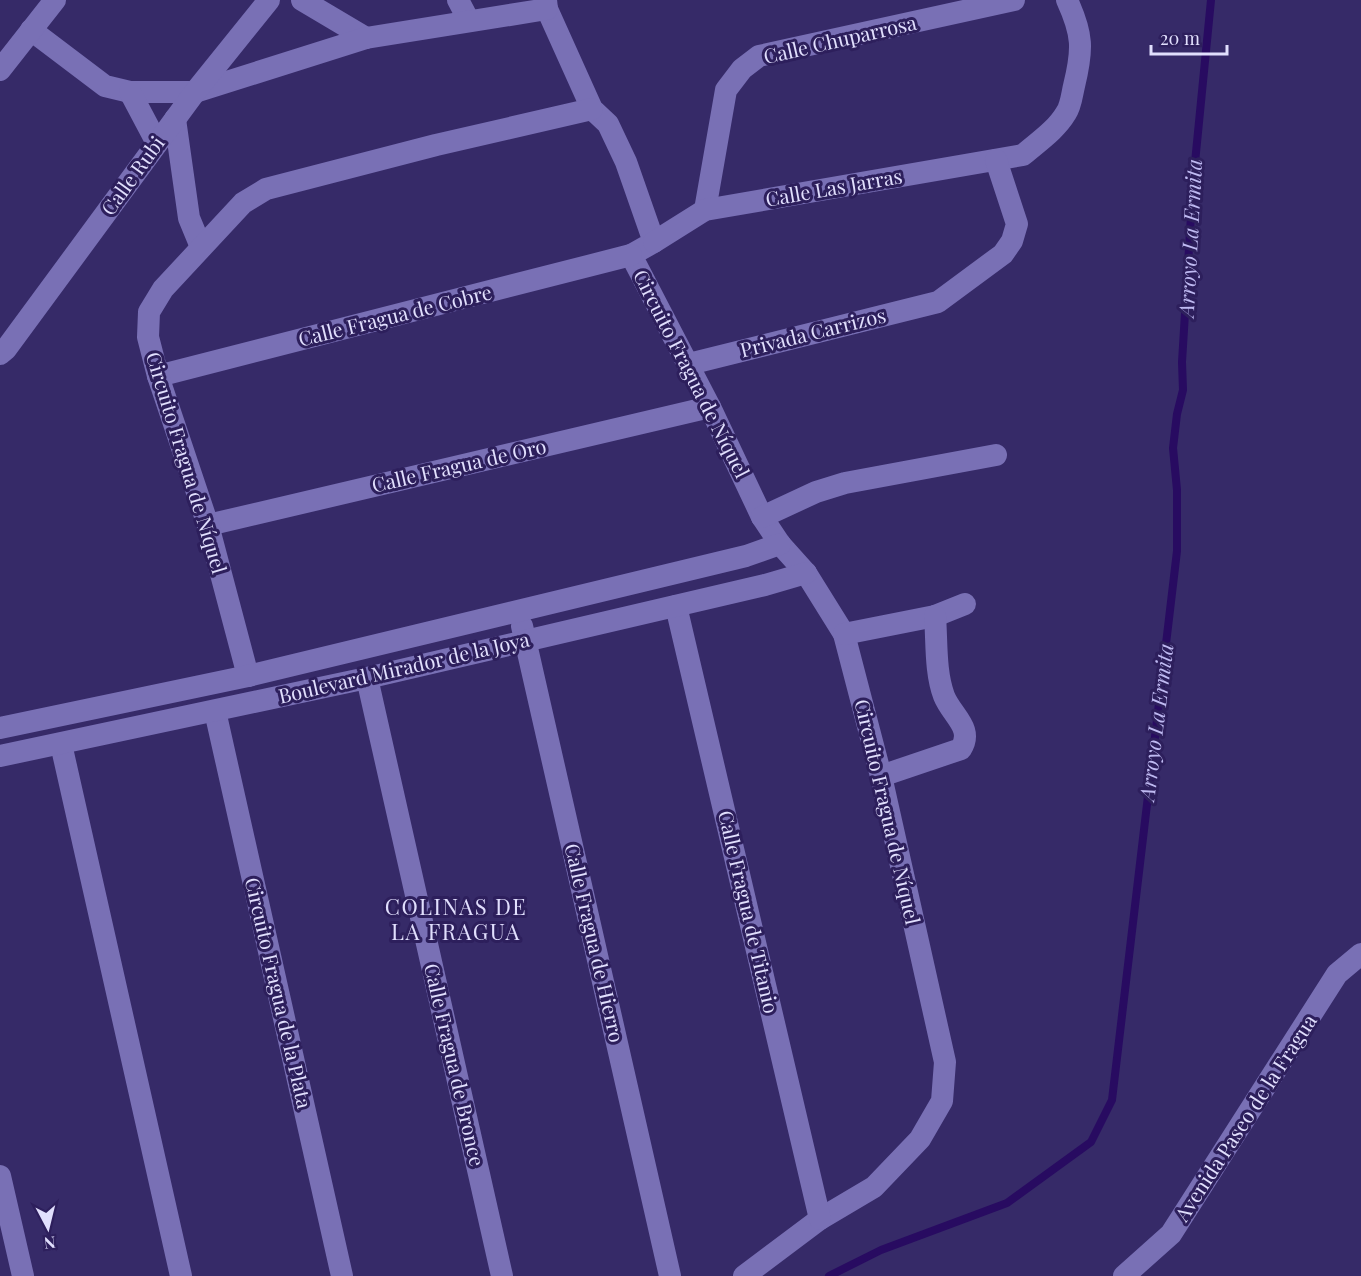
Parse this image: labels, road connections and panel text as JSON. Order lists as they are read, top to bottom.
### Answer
{
  "streets": {
    "street": [
      "Calle Chuparrosa",
      "Calle Rubi",
      "Calle Las Jarras",
      "Calle Fragua de Cobre",
      "Privada Carrizos",
      "Circuito Fragua de Níquel",
      "Calle Fragua de Oro",
      "Boulevard Mirador de la Joya",
      "Calle Fragua de Titanio",
      "Calle Fragua de Hierro",
      "Circuito Fragua de la Plata",
      "Calle Fragua de Bronce",
      "Avenida Paseo de la Fragua"
    ]
  },
  "crossings": [
    ["Calle Chuparrosa", "Calle Las Jarras"],
    ["Calle Las Jarras", "Privada Carrizos"],
    ["Calle Las Jarras", "Circuito Fragua de Níquel"],
    ["Calle Fragua de Cobre", "Circuito Fragua de Níquel"],
    ["Privada Carrizos", "Circuito Fragua de Níquel"],
    ["Circuito Fragua de Níquel", "Calle Fragua de Oro"],
    ["Circuito Fragua de Níquel", "Boulevard Mirador de la Joya"],
    ["Circuito Fragua de Níquel", "Calle Fragua de Titanio"],
    ["Boulevard Mirador de la Joya", "Calle Fragua de Titanio"],
    ["Boulevard Mirador de la Joya", "Calle Fragua de Hierro"],
    ["Boulevard Mirador de la Joya", "Circuito Fragua de la Plata"],
    ["Boulevard Mirador de la Joya", "Calle Fragua de Bronce"]
  ],
  "districts": ["COLINAS DE LA FRAGUA"],
  "water": ["Arroyo La Ermita"],
  "scale_bar": "20 m",
  "north": "bottom"
}
